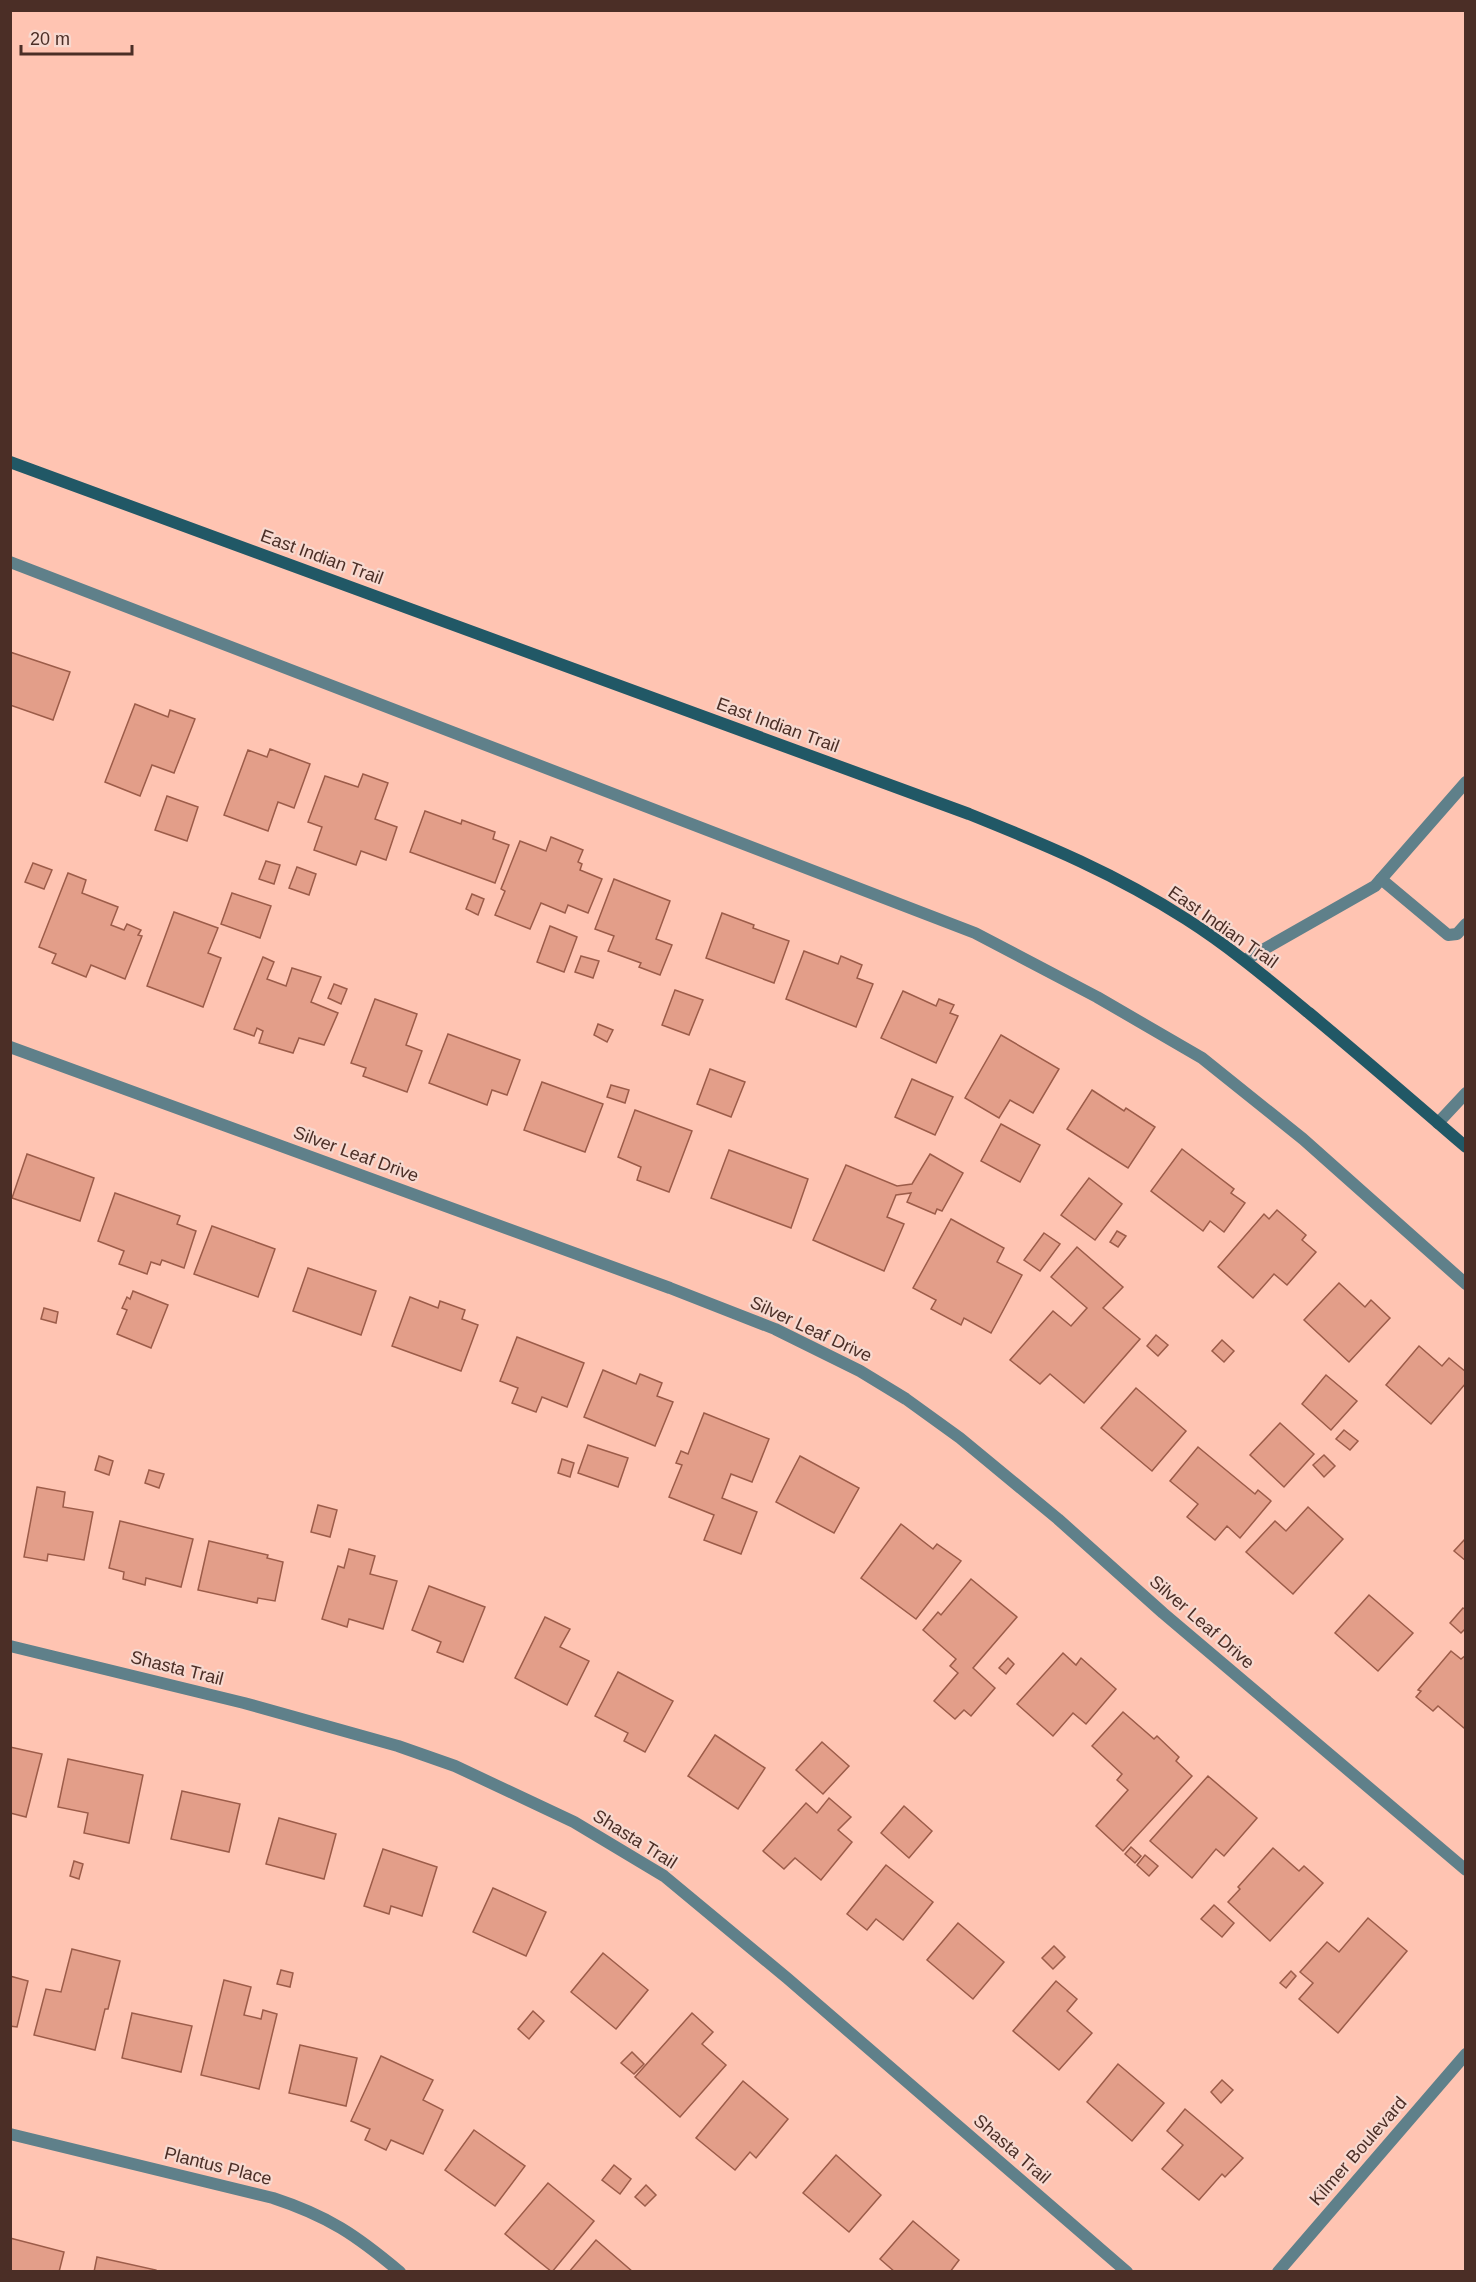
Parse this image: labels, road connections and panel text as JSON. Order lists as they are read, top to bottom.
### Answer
{
  "streets": {
    "main road": ["East Indian Trail"],
    "street": [
      "Silver Leaf Drive",
      "Shasta Trail",
      "Kilmer Boulevard",
      "Plantus Place"
    ]
  },
  "scale_bar": "20 m"
}
